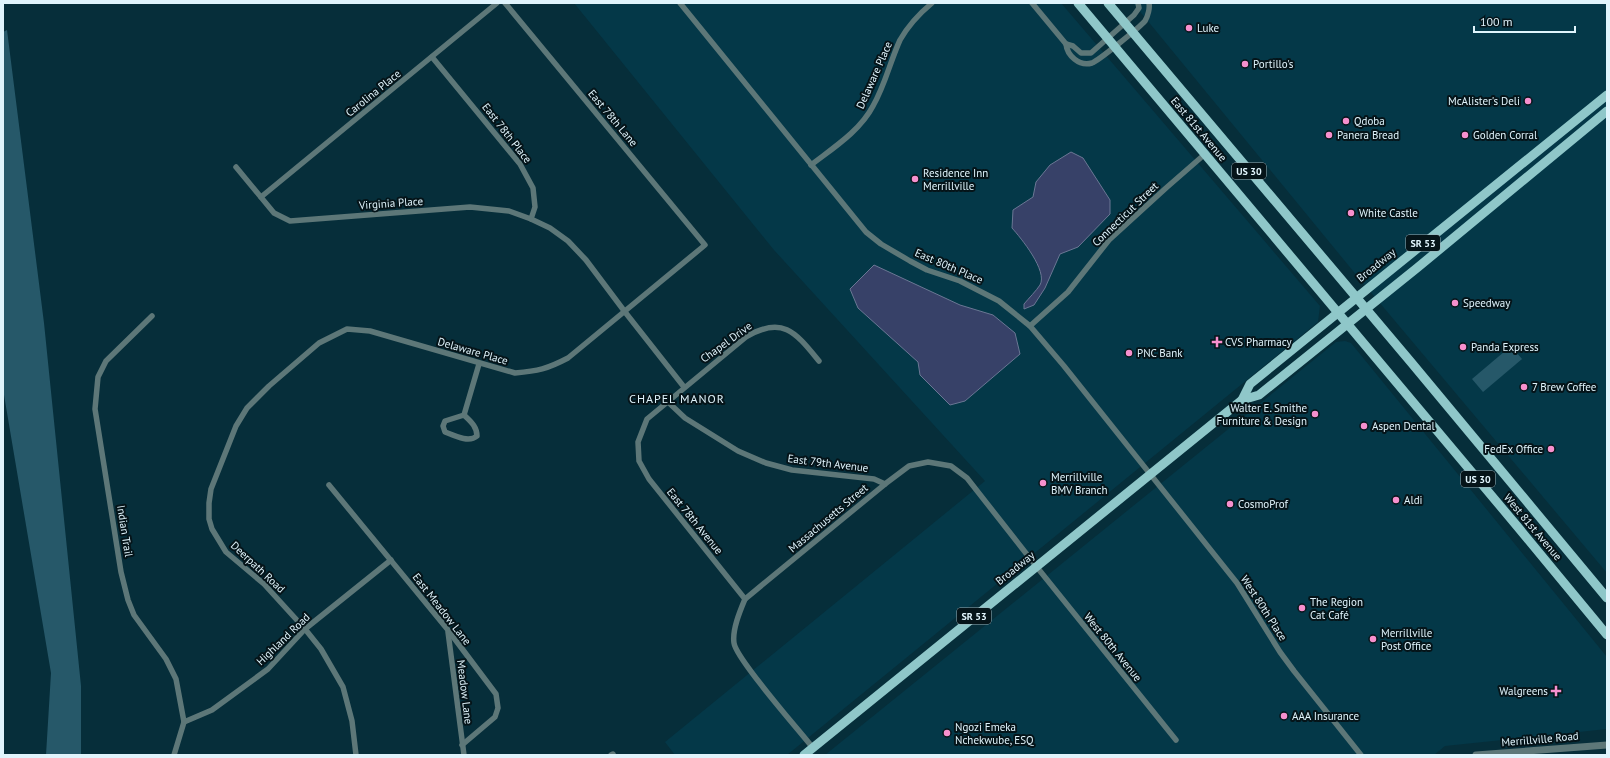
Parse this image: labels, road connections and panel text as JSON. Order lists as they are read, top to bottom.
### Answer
{
  "streets": {
    "main road": [
      "East 81st Avenue",
      "US 30",
      "SR 53",
      "Broadway",
      "West 81st Avenue"
    ],
    "street": [
      "Delaware Place",
      "Carolina Place",
      "East 78th Lane",
      "East 78th Place",
      "Virginia Place",
      "Connecticut Street",
      "East 80th Place",
      "Chapel Drive",
      "East 79th Avenue",
      "Massachusetts Street",
      "East 78th Avenue",
      "Indian Trail",
      "Deerpath Road",
      "West 80th Place",
      "East Meadow Lane",
      "Highland Road",
      "West 80th Avenue",
      "Meadow Lane",
      "Merrillville Road"
    ]
  },
  "crossings": [
    ["Delaware Place", "East 78th Lane"],
    ["Delaware Place", "East 80th Place"],
    ["Delaware Place", "Deerpath Road"],
    ["Carolina Place", "East 78th Place"],
    ["Carolina Place", "Virginia Place"],
    ["East 81st Avenue", "Connecticut Street"],
    ["East 81st Avenue", "Broadway"],
    ["East 81st Avenue", "West 81st Avenue"],
    ["East 78th Place", "Virginia Place"],
    ["Connecticut Street", "East 80th Place"],
    ["Broadway", "East 80th Place"],
    ["Broadway", "Massachusetts Street"],
    ["Broadway", "West 81st Avenue"],
    ["Broadway", "West 80th Place"],
    ["Broadway", "West 80th Avenue"],
    ["East 80th Place", "West 80th Place"],
    ["Chapel Drive", "East 78th Avenue"],
    ["East 79th Avenue", "Massachusetts Street"],
    ["East 79th Avenue", "East 78th Avenue"],
    ["Massachusetts Street", "East 78th Avenue"],
    ["Massachusetts Street", "West 80th Avenue"],
    ["Indian Trail", "Highland Road"],
    ["Deerpath Road", "Highland Road"],
    ["East Meadow Lane", "Highland Road"],
    ["East Meadow Lane", "Meadow Lane"]
  ],
  "districts": ["CHAPEL MANOR"],
  "places": {
    "other": [
      "Luke",
      "Portillo's",
      "McAlister's Deli",
      "Qdoba",
      "Panera Bread",
      "Golden Corral",
      "Residence Inn Merrillville",
      "White Castle",
      "Speedway",
      "Panda Express",
      "PNC Bank",
      "7 Brew Coffee",
      "Walter E. Smithe Furniture & Design",
      "Aspen Dental",
      "FedEx Office",
      "Merrillville BMV Branch",
      "Aldi",
      "CosmoProf",
      "The Region Cat Café",
      "Merrillville Post Office",
      "AAA Insurance",
      "Ngozi Emeka Nchekwube, ESQ"
    ],
    "health": ["CVS Pharmacy", "Walgreens"]
  },
  "scale_bar": "100 m"
}
